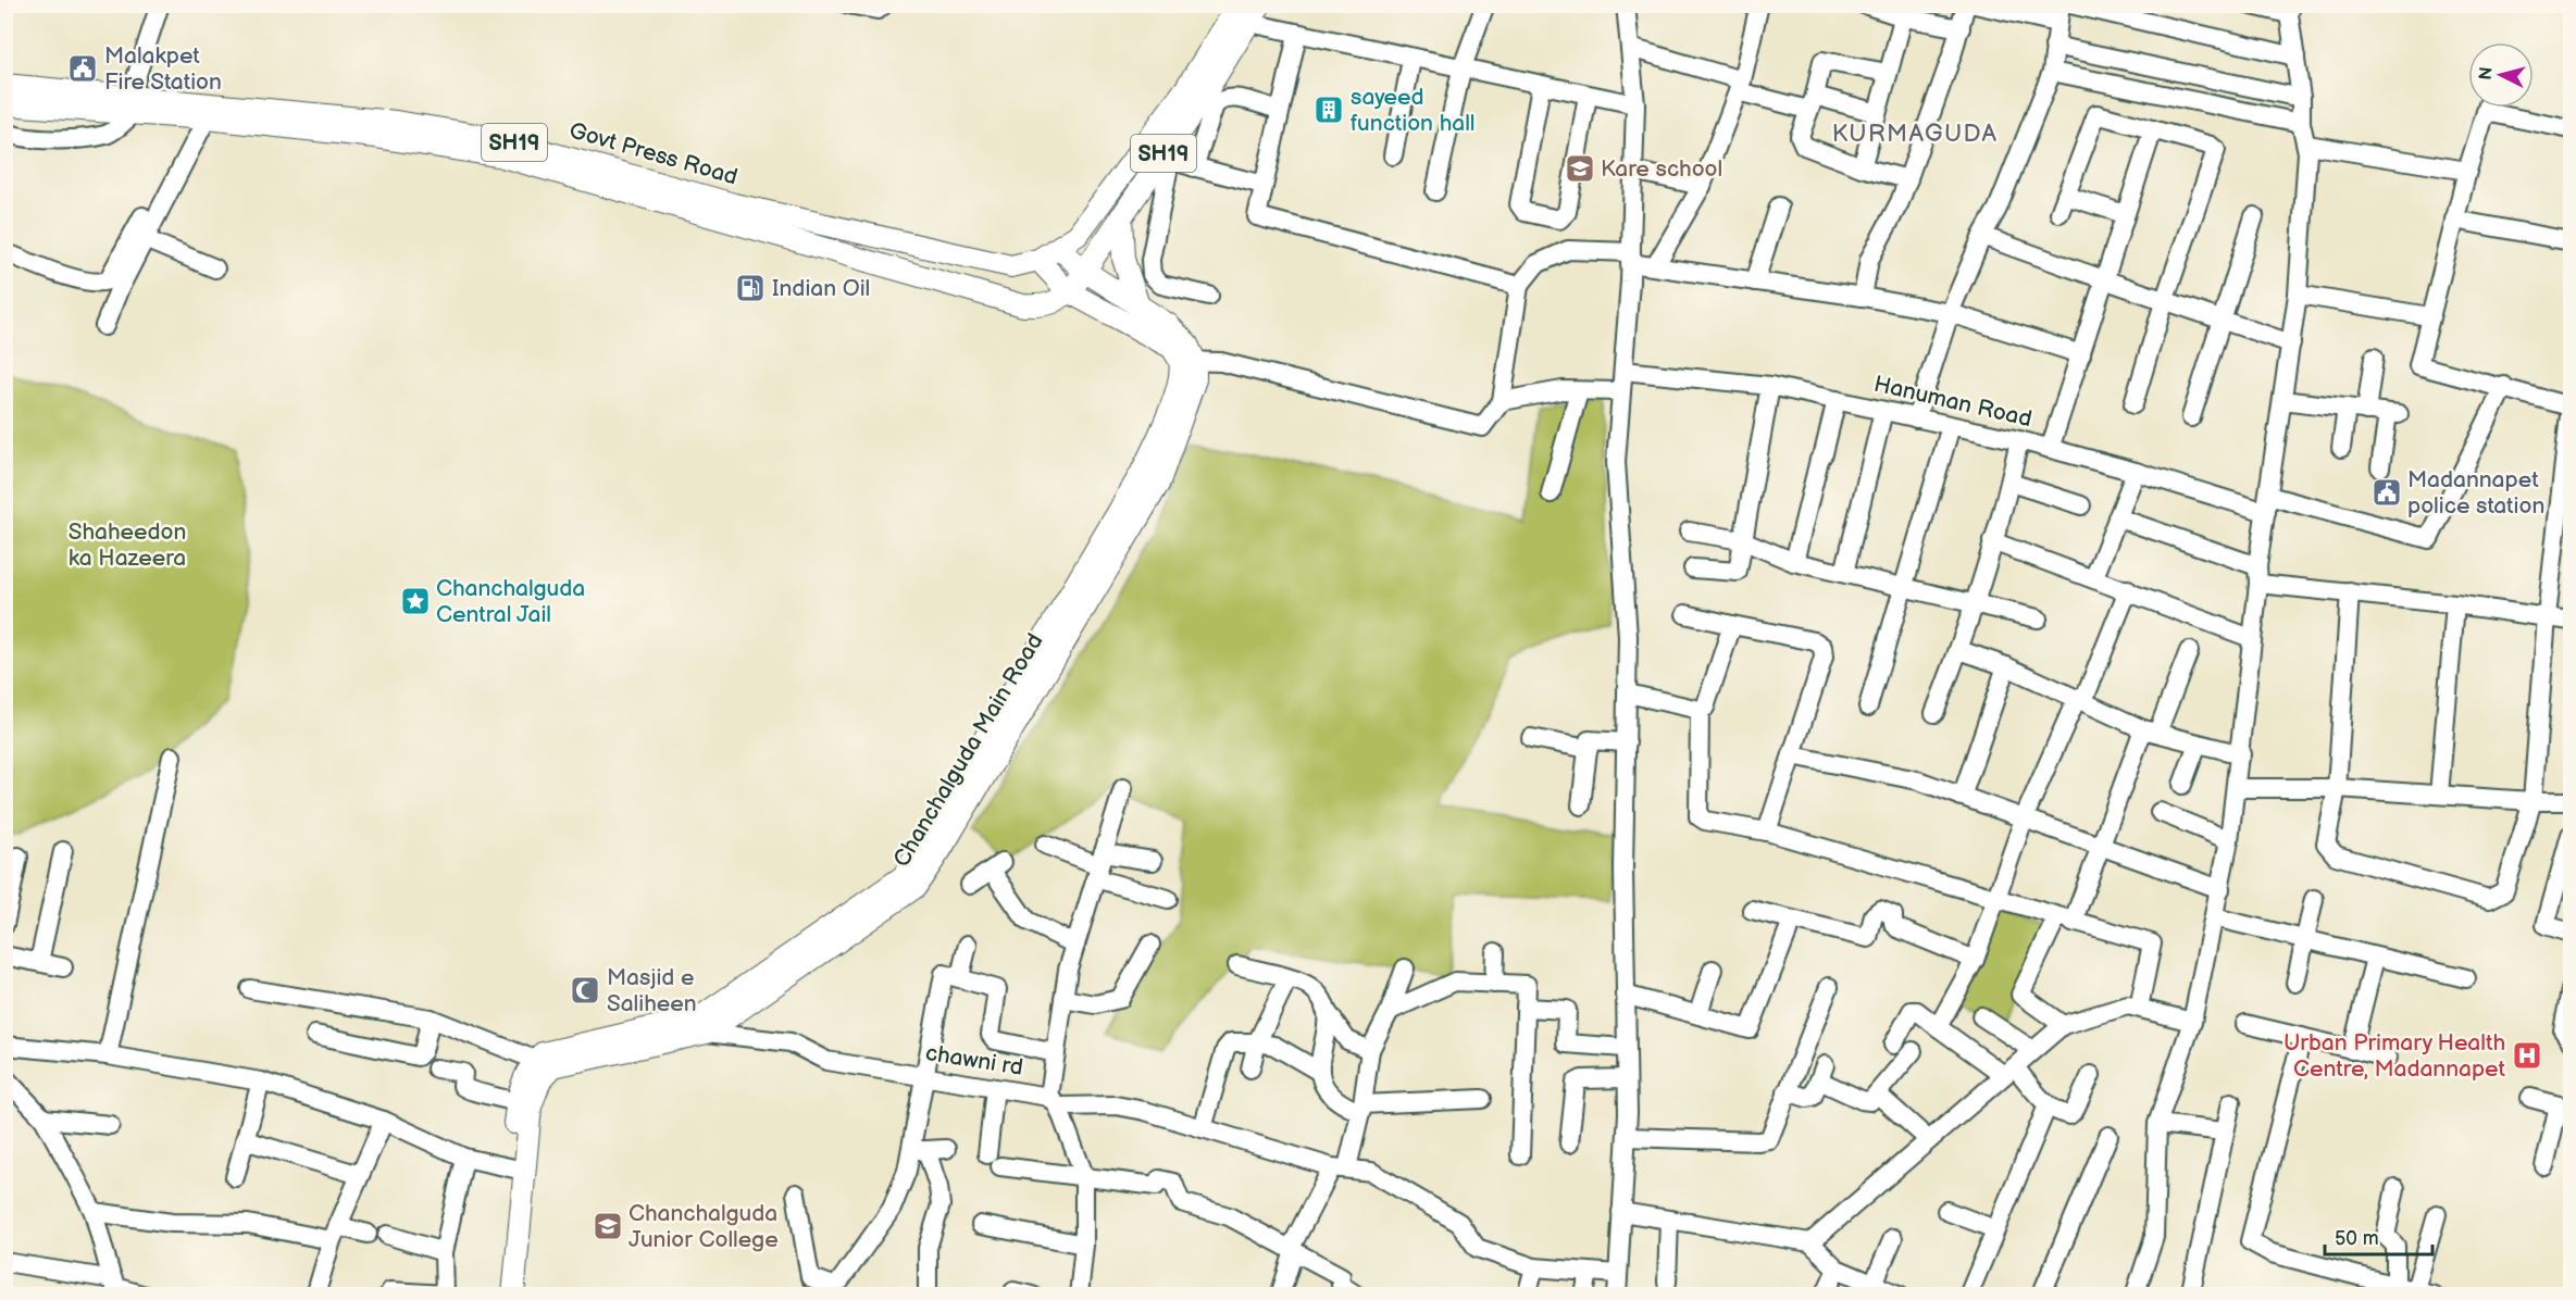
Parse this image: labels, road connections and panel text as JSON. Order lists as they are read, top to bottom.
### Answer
{
  "streets": {
    "main road": ["SH19", "Govt Press Road", "Chanchalguda Main Road"],
    "street": ["Hanuman Road", "chawni rd"]
  },
  "crossings": [
    ["SH19", "Govt Press Road"],
    ["Chanchalguda Main Road", "chawni rd"]
  ],
  "districts": ["KURMAGUDA"],
  "parks": ["Shaheedon ka Hazeera"],
  "places": {
    "public building": ["Malakpet Fire Station", "Madannapet police station"],
    "building": ["sayeed function hall"],
    "school or university": ["Kare school", "Chanchalguda Junior College"],
    "fuel station": ["Indian Oil"],
    "place": ["Chanchalguda Central Jail"],
    "mosque": ["Masjid e Saliheen"],
    "hospital": ["Urban Primary Health Centre, Madannapet"]
  },
  "scale_bar": "50 m",
  "north": "left"
}
